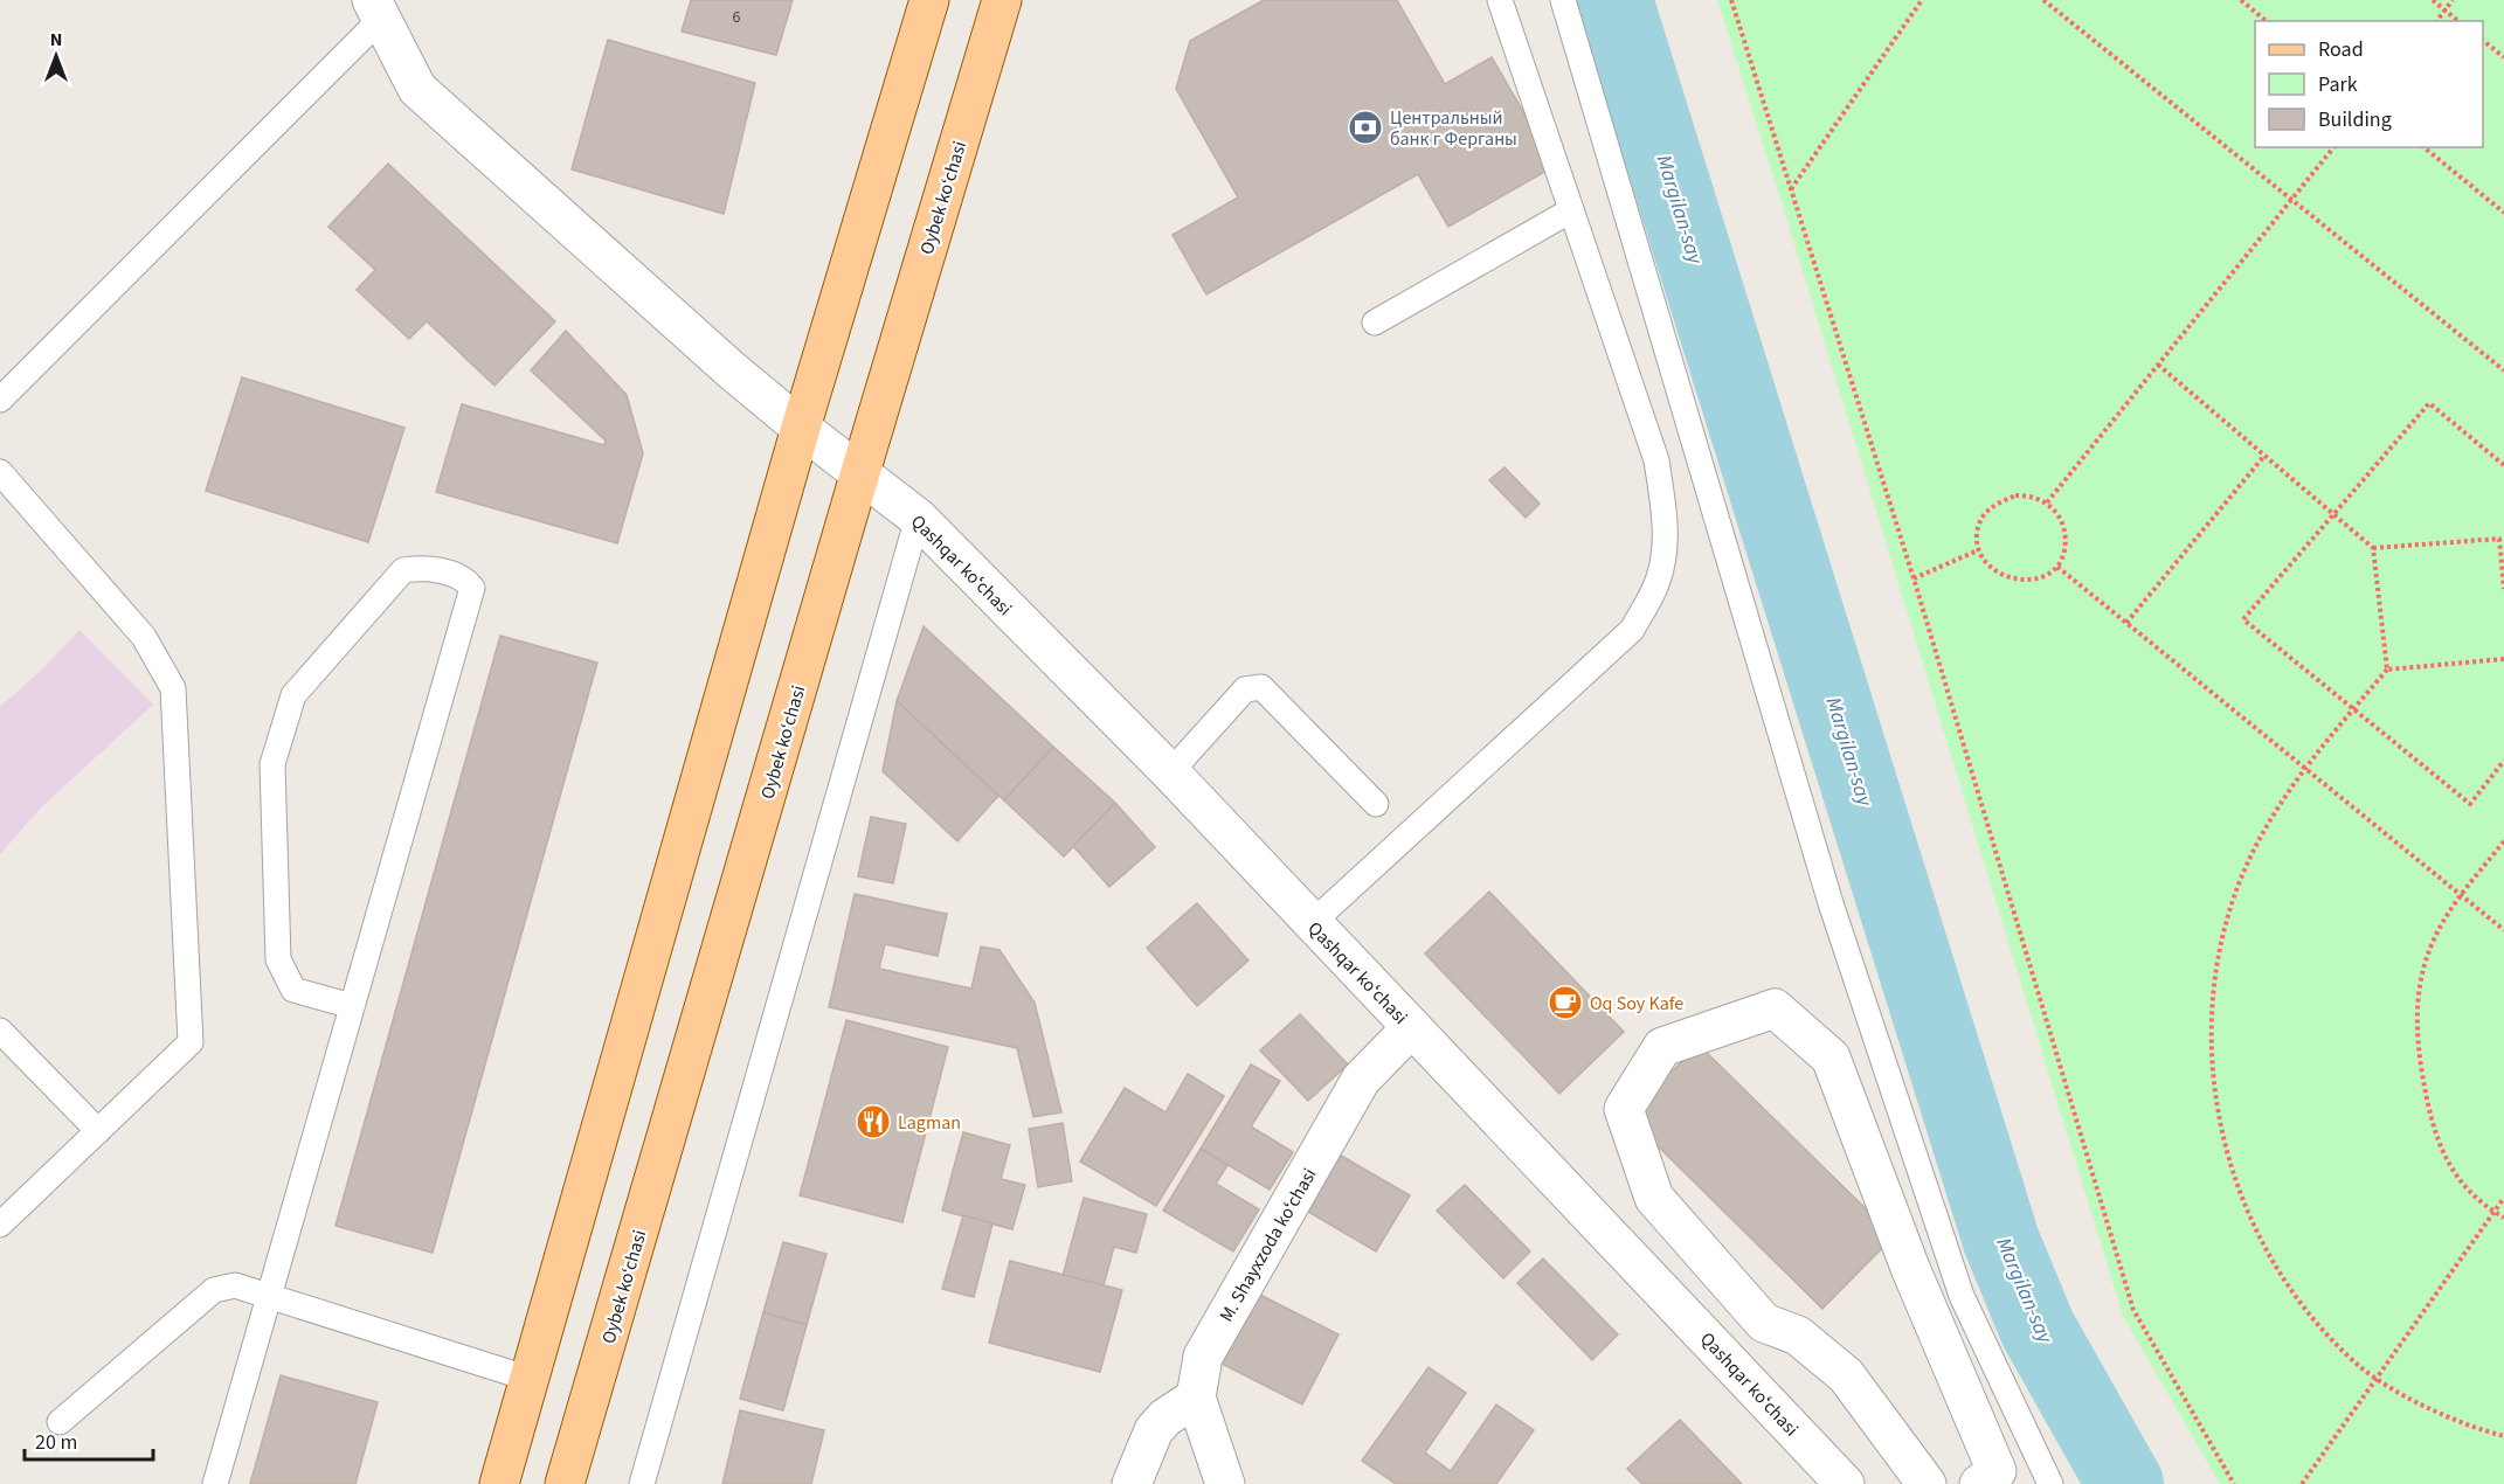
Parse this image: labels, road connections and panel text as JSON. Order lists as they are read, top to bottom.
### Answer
{
  "streets": {
    "main road": ["Oybek ko‘chasi"],
    "street": ["Qashqar koʻchasi", "M. Shayxzoda koʻchasi"]
  },
  "crossings": [
    ["Oybek ko‘chasi", "Qashqar koʻchasi"],
    ["Qashqar koʻchasi", "M. Shayxzoda koʻchasi"]
  ],
  "water": ["Margilan-say"],
  "places": {
    "bank": ["Центральный банк г Ферганы"],
    "cafe": ["Oq Soy Kafe"],
    "restaurant": ["Lagman"]
  },
  "house_numbers": ["6"],
  "legend": ["Road", "Park", "Building"],
  "scale_bar": "20 m",
  "north": "top"
}
